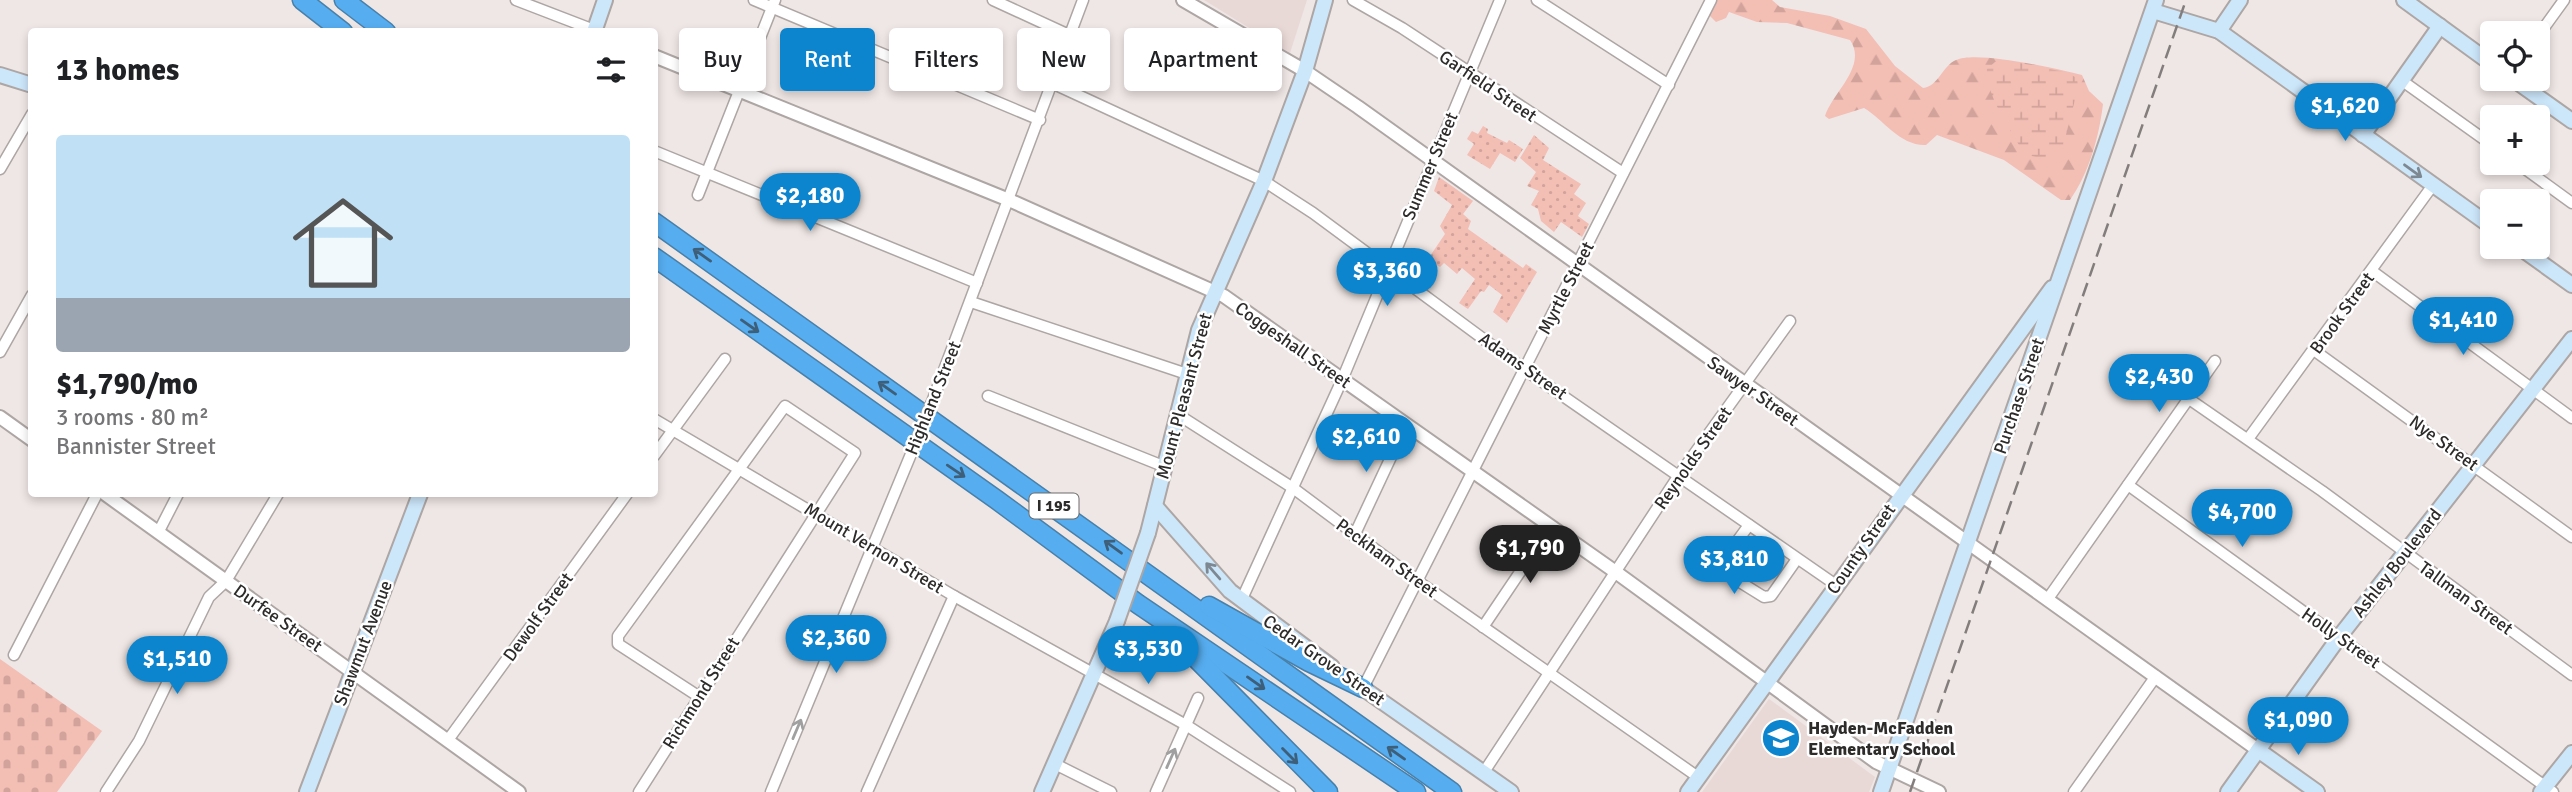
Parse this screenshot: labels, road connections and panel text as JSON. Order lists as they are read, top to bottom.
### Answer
{
  "streets": {
    "highway": ["I 195"],
    "main road": [
      "Sawyer Street",
      "Mount Pleasant Street",
      "Purchase Street",
      "County Street",
      "Ashley Boulevard",
      "Shawmut Avenue",
      "Cedar Grove Street"
    ],
    "street": [
      "Garfield Street",
      "Summer Street",
      "Myrtle Street",
      "Brook Street",
      "Coggeshall Street",
      "Adams Street",
      "Highland Street",
      "Nye Street",
      "Reynolds Street",
      "Mount Vernon Street",
      "Peckham Street",
      "Tallman Street",
      "Dewolf Street",
      "Durfee Street",
      "Holly Street",
      "Richmond Street"
    ]
  },
  "crossings": [
    ["Garfield Street", "Summer Street"],
    ["Garfield Street", "Myrtle Street"],
    ["Summer Street", "Coggeshall Street"],
    ["Summer Street", "Adams Street"],
    ["Summer Street", "Sawyer Street"],
    ["Summer Street", "Peckham Street"],
    ["Summer Street", "Cedar Grove Street"],
    ["Myrtle Street", "Coggeshall Street"],
    ["Myrtle Street", "Adams Street"],
    ["Myrtle Street", "Sawyer Street"],
    ["Myrtle Street", "Peckham Street"],
    ["Myrtle Street", "Cedar Grove Street"],
    ["Brook Street", "Nye Street"],
    ["Brook Street", "Tallman Street"],
    ["Coggeshall Street", "Mount Pleasant Street"],
    ["Coggeshall Street", "Purchase Street"],
    ["Coggeshall Street", "Highland Street"],
    ["Coggeshall Street", "Reynolds Street"],
    ["Coggeshall Street", "County Street"],
    ["Adams Street", "Mount Pleasant Street"],
    ["Adams Street", "Reynolds Street"],
    ["Adams Street", "County Street"],
    ["Sawyer Street", "Mount Pleasant Street"],
    ["Sawyer Street", "Purchase Street"],
    ["Sawyer Street", "Reynolds Street"],
    ["Sawyer Street", "County Street"],
    ["Sawyer Street", "Ashley Boulevard"],
    ["Mount Pleasant Street", "Mount Vernon Street"],
    ["Mount Pleasant Street", "Peckham Street"],
    ["Mount Pleasant Street", "Cedar Grove Street"],
    ["Purchase Street", "County Street"],
    ["Highland Street", "Mount Vernon Street"],
    ["Nye Street", "Ashley Boulevard"],
    ["Reynolds Street", "Peckham Street"],
    ["Reynolds Street", "Cedar Grove Street"],
    ["Mount Vernon Street", "Richmond Street"],
    ["County Street", "Peckham Street"],
    ["Ashley Boulevard", "Tallman Street"],
    ["Ashley Boulevard", "Holly Street"],
    ["Dewolf Street", "Durfee Street"],
    ["Durfee Street", "Shawmut Avenue"]
  ],
  "places": {
    "school or university": ["Hayden-McFadden Elementary School"]
  },
  "page": {
    "map_buttons": ["+", "−"],
    "chip": [
      "Buy",
      "Rent",
      "Filters",
      "New",
      "Apartment"
    ],
    "heading": "13 homes",
    "price": [
      "$1,620",
      "$2,180",
      "$3,360",
      "$1,410",
      "$2,430",
      "$2,610",
      "$4,700",
      "$1,790",
      "$3,810",
      "$2,360",
      "$3,530",
      "$1,510",
      "$1,090"
    ],
    "list": [
      {
        "name": "$1,790/mo",
        "note": "3 rooms · 80 m² · Bannister Street"
      }
    ]
  }
}
